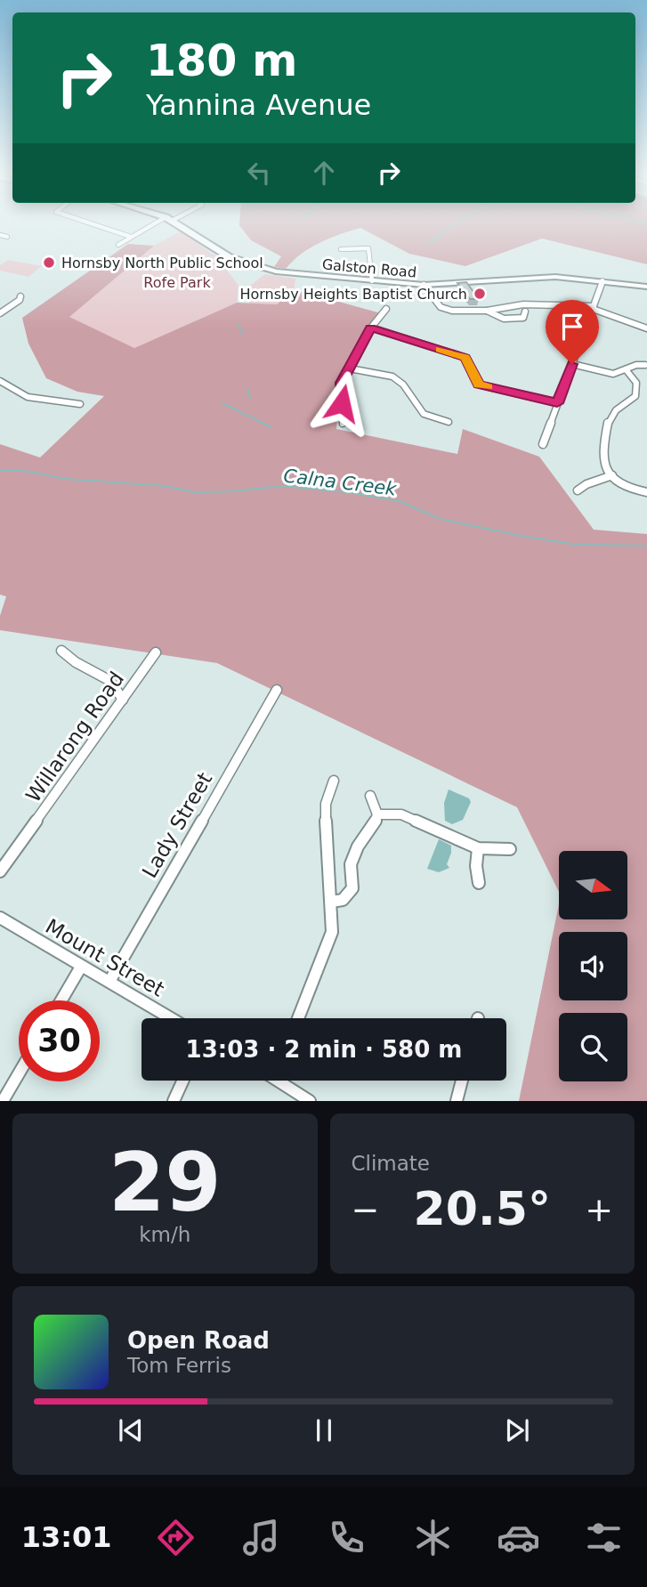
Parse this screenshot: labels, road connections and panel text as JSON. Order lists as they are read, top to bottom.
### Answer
{
  "streets": {
    "main road": ["Galston Road"],
    "street": ["Willarong Road", "Lady Street", "Mount Street"]
  },
  "crossings": [
    ["Lady Street", "Mount Street"]
  ],
  "water": ["Calna Creek"],
  "parks": ["Rofe Park"],
  "places": ["Hornsby North Public School", "Hornsby Heights Baptist Church"],
  "north": "right",
  "page": {
    "turn": ["180 m", "Yannina Avenue"],
    "limit": "30",
    "trip": "13:03 · 2 min · 580 m",
    "tile": [
      ["29", "km/h"],
      "Climate"
    ],
    "heat": ["−", "20.5°", "+"],
    "song": ["Open Road", "Tom Ferris"],
    "tabs": "13:01"
  }
}
